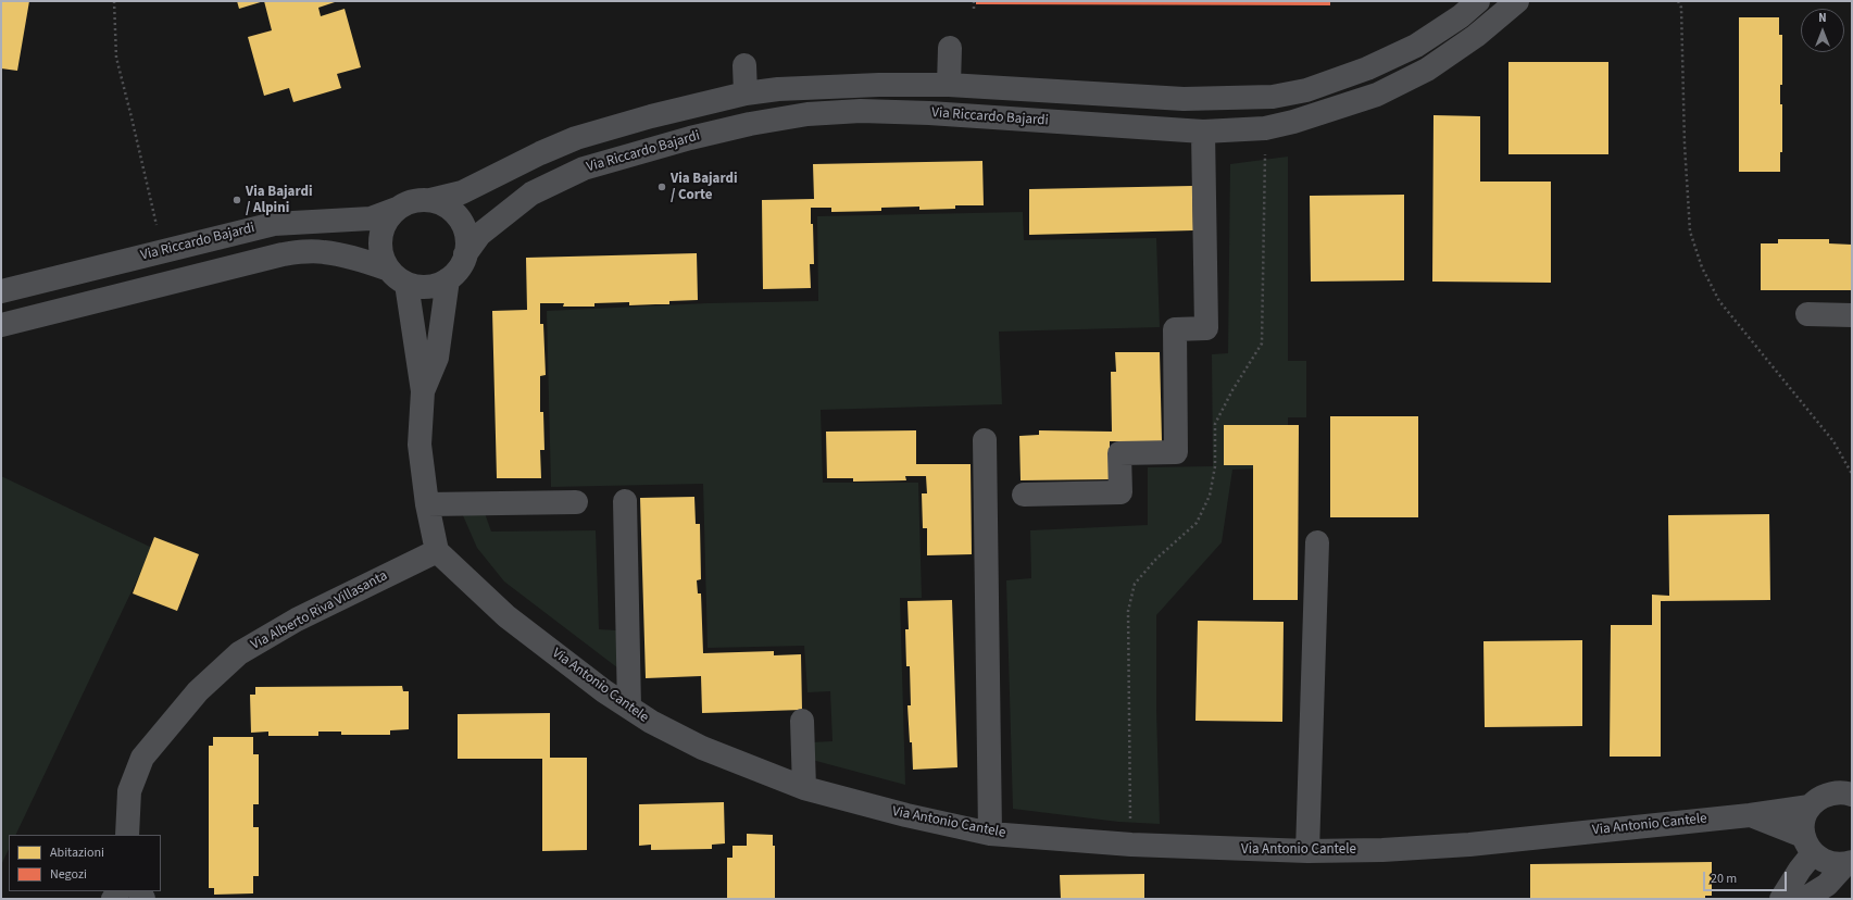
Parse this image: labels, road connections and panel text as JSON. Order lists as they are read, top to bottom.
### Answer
{
  "streets": {
    "street": ["Via Riccardo Bajardi", "Via Alberto Riva Villasanta", "Via Antonio Cantele"]
  },
  "crossings": [
    ["Via Alberto Riva Villasanta", "Via Antonio Cantele"]
  ],
  "places": ["Via Bajardi / Corte", "Via Bajardi / Alpini"],
  "legend": ["Abitazioni", "Negozi"],
  "scale_bar": "20 m",
  "north": "top"
}
